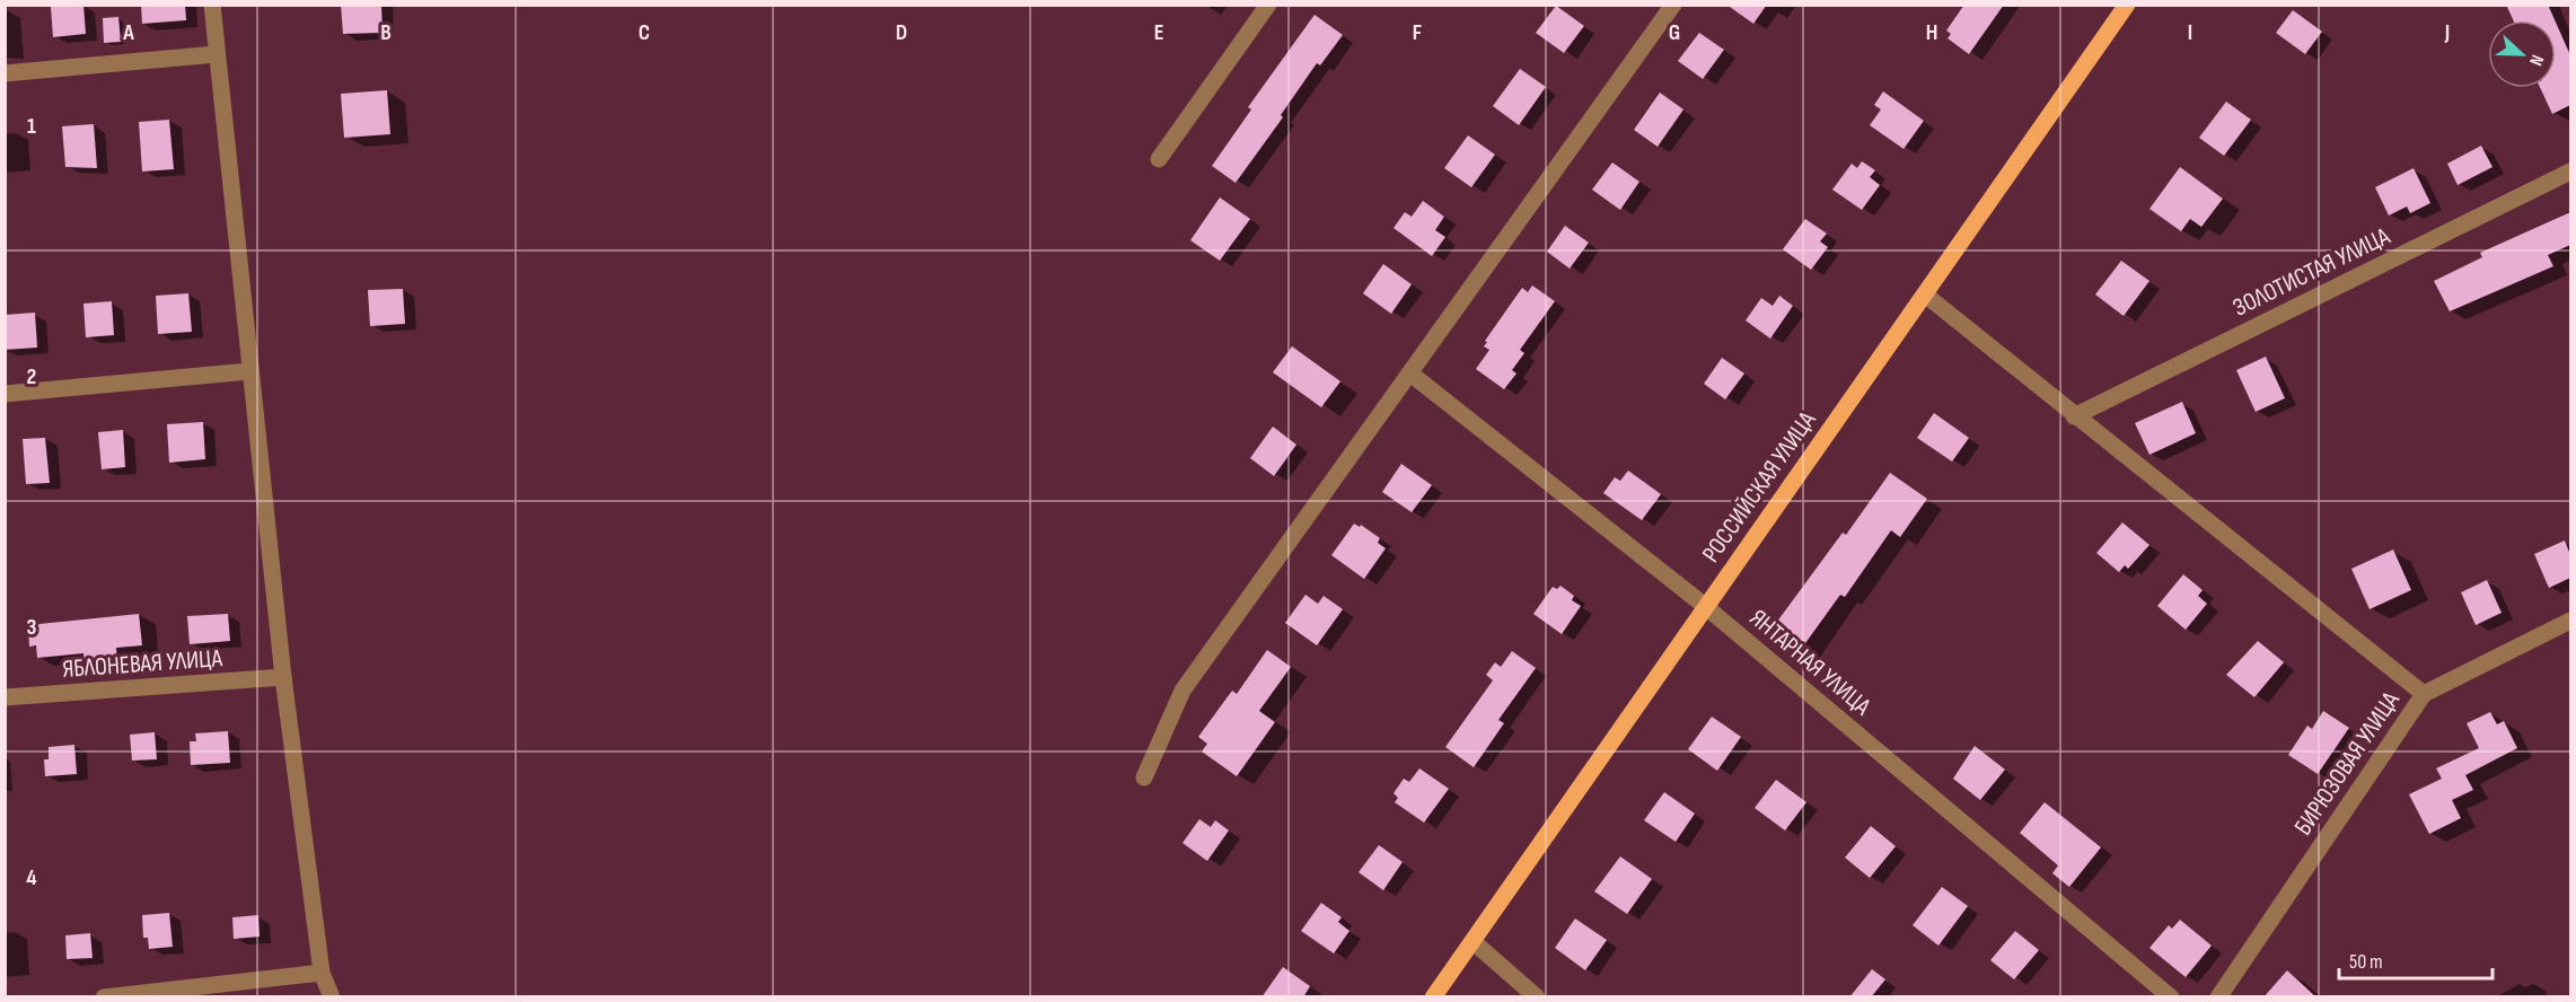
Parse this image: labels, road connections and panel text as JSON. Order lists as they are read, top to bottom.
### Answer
{
  "streets": {
    "main road": ["РОССИЙСКАЯ УЛИЦА"],
    "street": [
      "ЗОЛОТИСТАЯ УЛИЦА",
      "ЯНТАРНАЯ УЛИЦА",
      "ЯБЛОНЕВАЯ УЛИЦА",
      "БИРЮЗОВАЯ УЛИЦА"
    ]
  },
  "crossings": [
    ["РОССИЙСКАЯ УЛИЦА", "ЯНТАРНАЯ УЛИЦА"]
  ],
  "scale_bar": "50 m",
  "north": "right",
  "grid": {
    "columns": [
      "A",
      "B",
      "C",
      "D",
      "E",
      "F",
      "G",
      "H",
      "I",
      "J"
    ],
    "rows": [
      "1",
      "2",
      "3",
      "4"
    ]
  }
}
